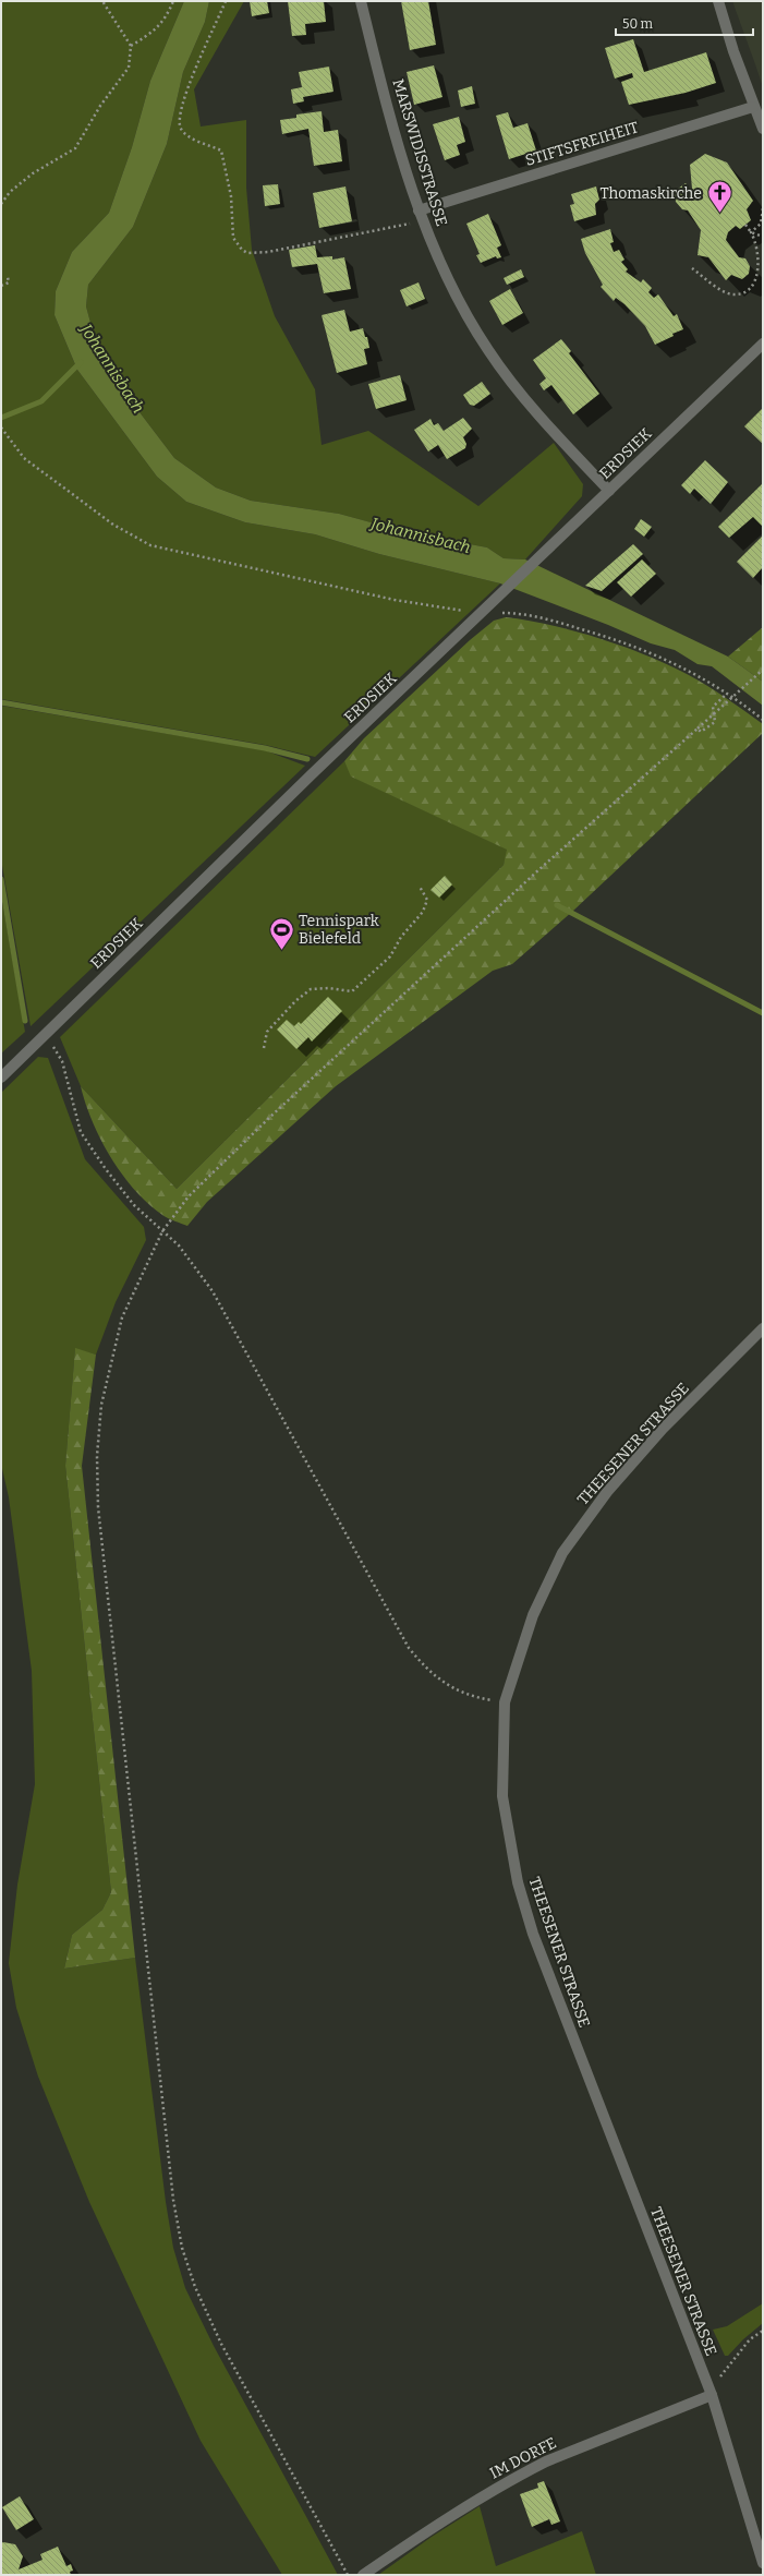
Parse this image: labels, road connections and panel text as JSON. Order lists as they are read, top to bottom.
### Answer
{
  "streets": {
    "street": [
      "STIFTSFREIHEIT",
      "MARSWIDISSTRASSE",
      "ERDSIEK",
      "THEESENER STRASSE",
      "IM DORFE"
    ]
  },
  "crossings": [
    ["STIFTSFREIHEIT", "MARSWIDISSTRASSE"],
    ["MARSWIDISSTRASSE", "ERDSIEK"],
    ["THEESENER STRASSE", "IM DORFE"]
  ],
  "water": ["Johannisbach"],
  "places": {
    "church": ["Thomaskirche"],
    "sports": ["Tennispark Bielefeld"]
  },
  "scale_bar": "50 m"
}
